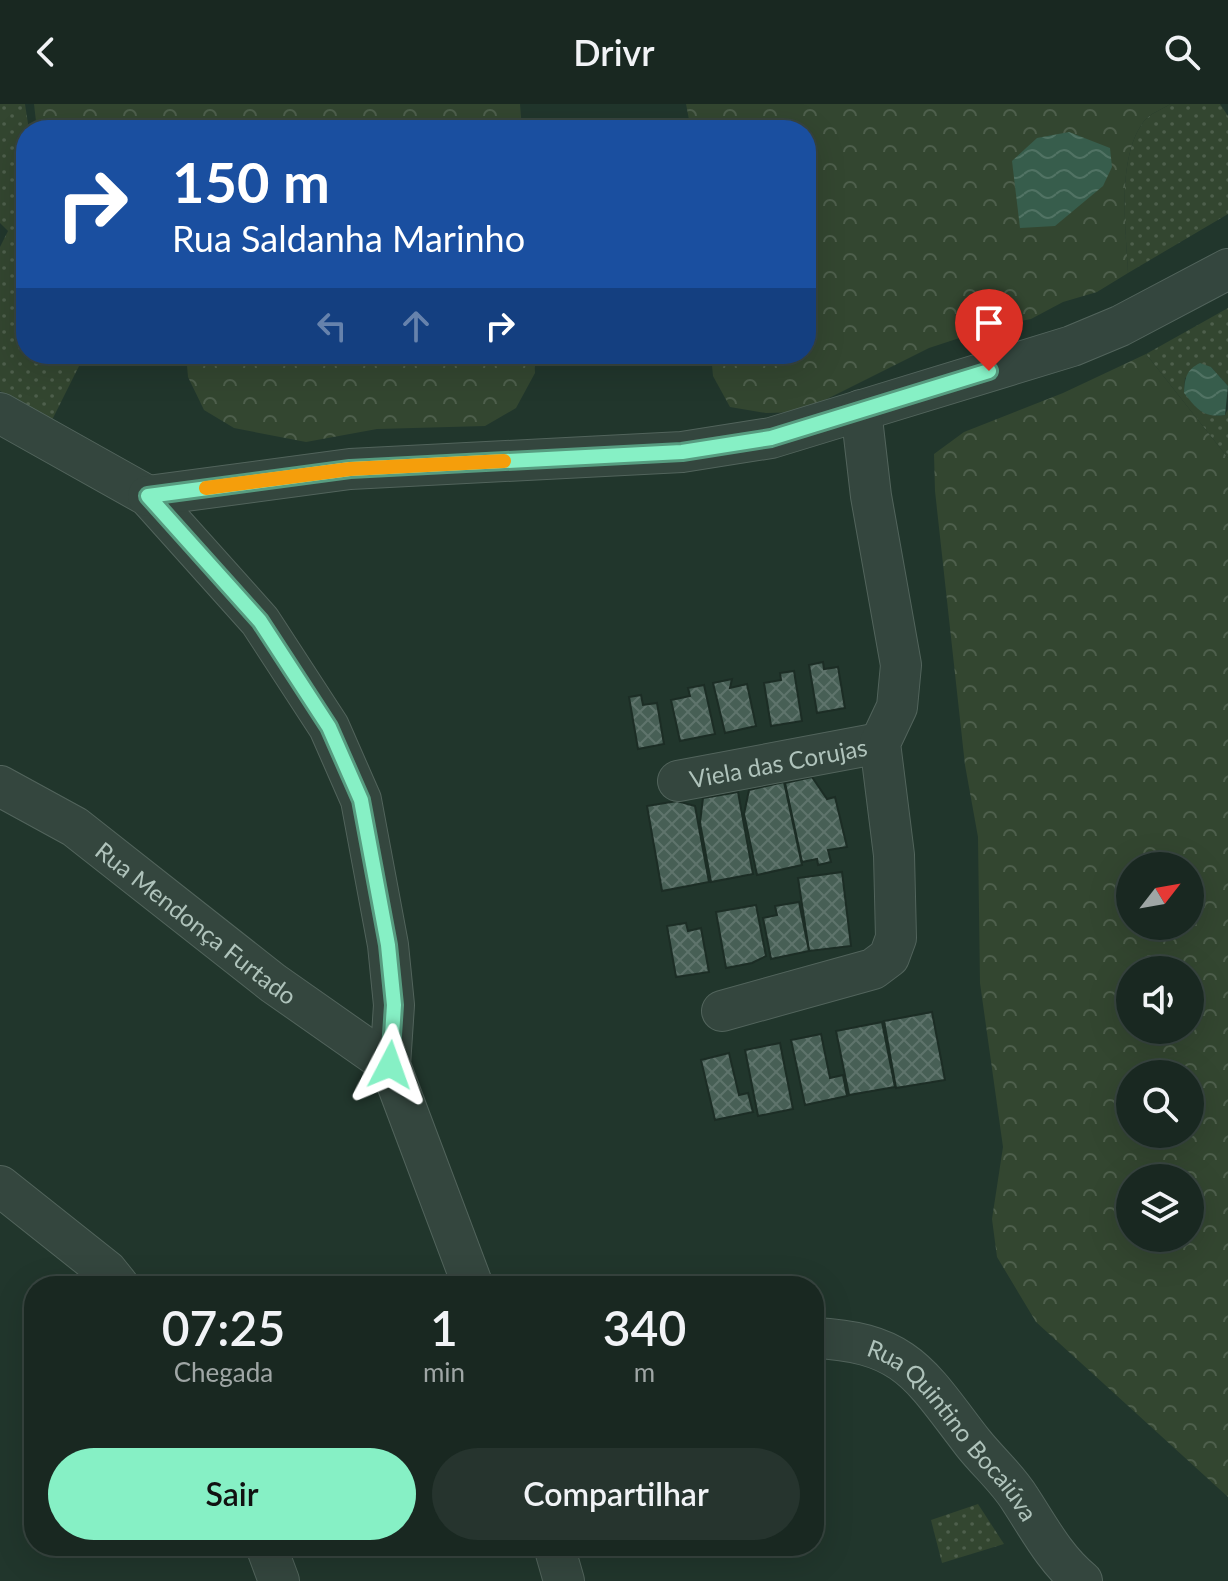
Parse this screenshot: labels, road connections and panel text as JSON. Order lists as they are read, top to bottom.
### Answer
{
  "streets": {
    "street": ["Viela das Corujas", "Rua Mendonça Furtado", "Rua Quintino Bocaiúva"]
  },
  "north": "top right",
  "page": {
    "header": "Drivr",
    "turn": ["150 m", "Rua Saldanha Marinho"],
    "eta": [
      "07:25",
      "Chegada",
      "1",
      "min",
      "340",
      "m"
    ],
    "buttons": ["Sair", "Compartilhar"]
  }
}
